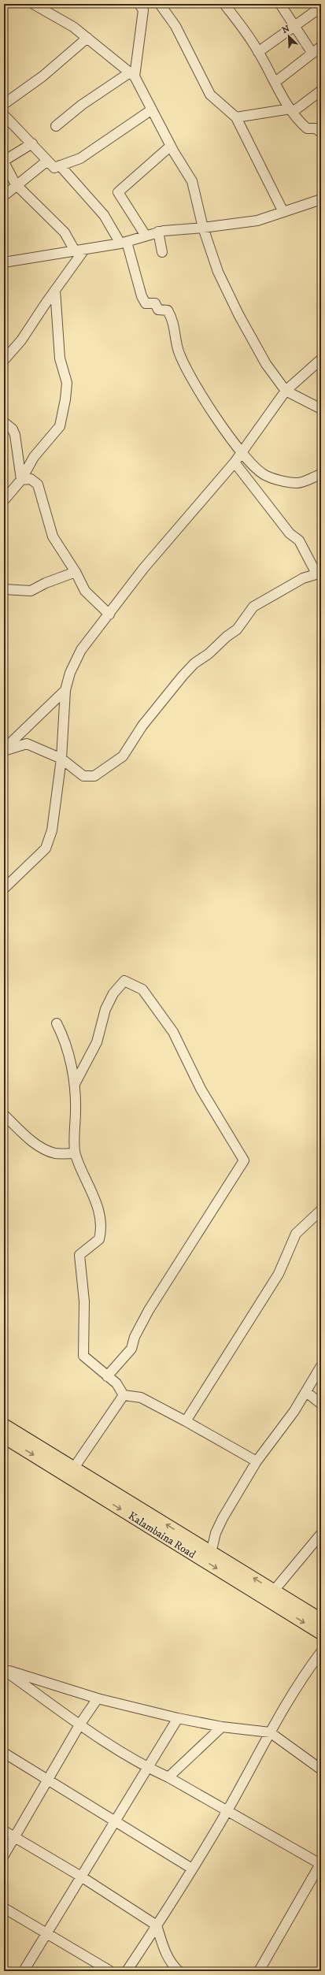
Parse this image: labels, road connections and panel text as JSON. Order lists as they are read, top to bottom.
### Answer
{
  "streets": {
    "main road": ["Kalambaina Road"]
  },
  "north": "top left"
}
